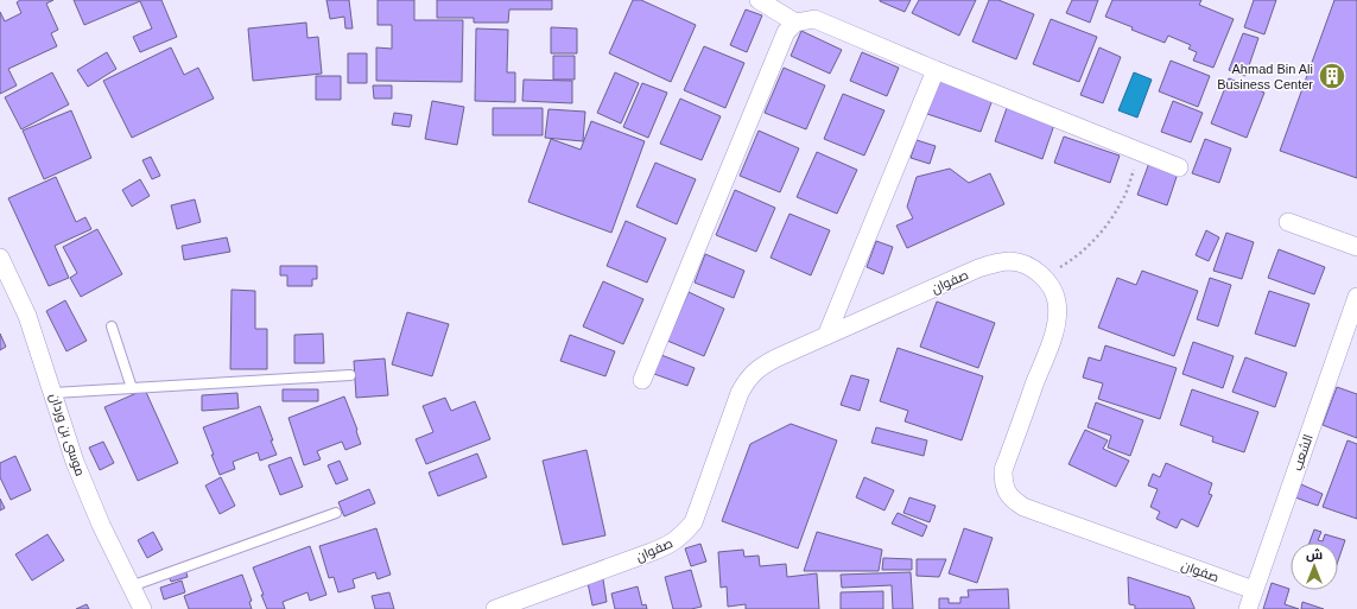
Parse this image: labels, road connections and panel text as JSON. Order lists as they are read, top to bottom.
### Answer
{
  "streets": {
    "street": ["صفوان", "موسى بن وردان", "الشعب"]
  },
  "crossings": [
    ["صفوان", "الشعب"]
  ],
  "places": {
    "building": ["Ahmad Bin Ali Business Center"]
  },
  "north": "top"
}
